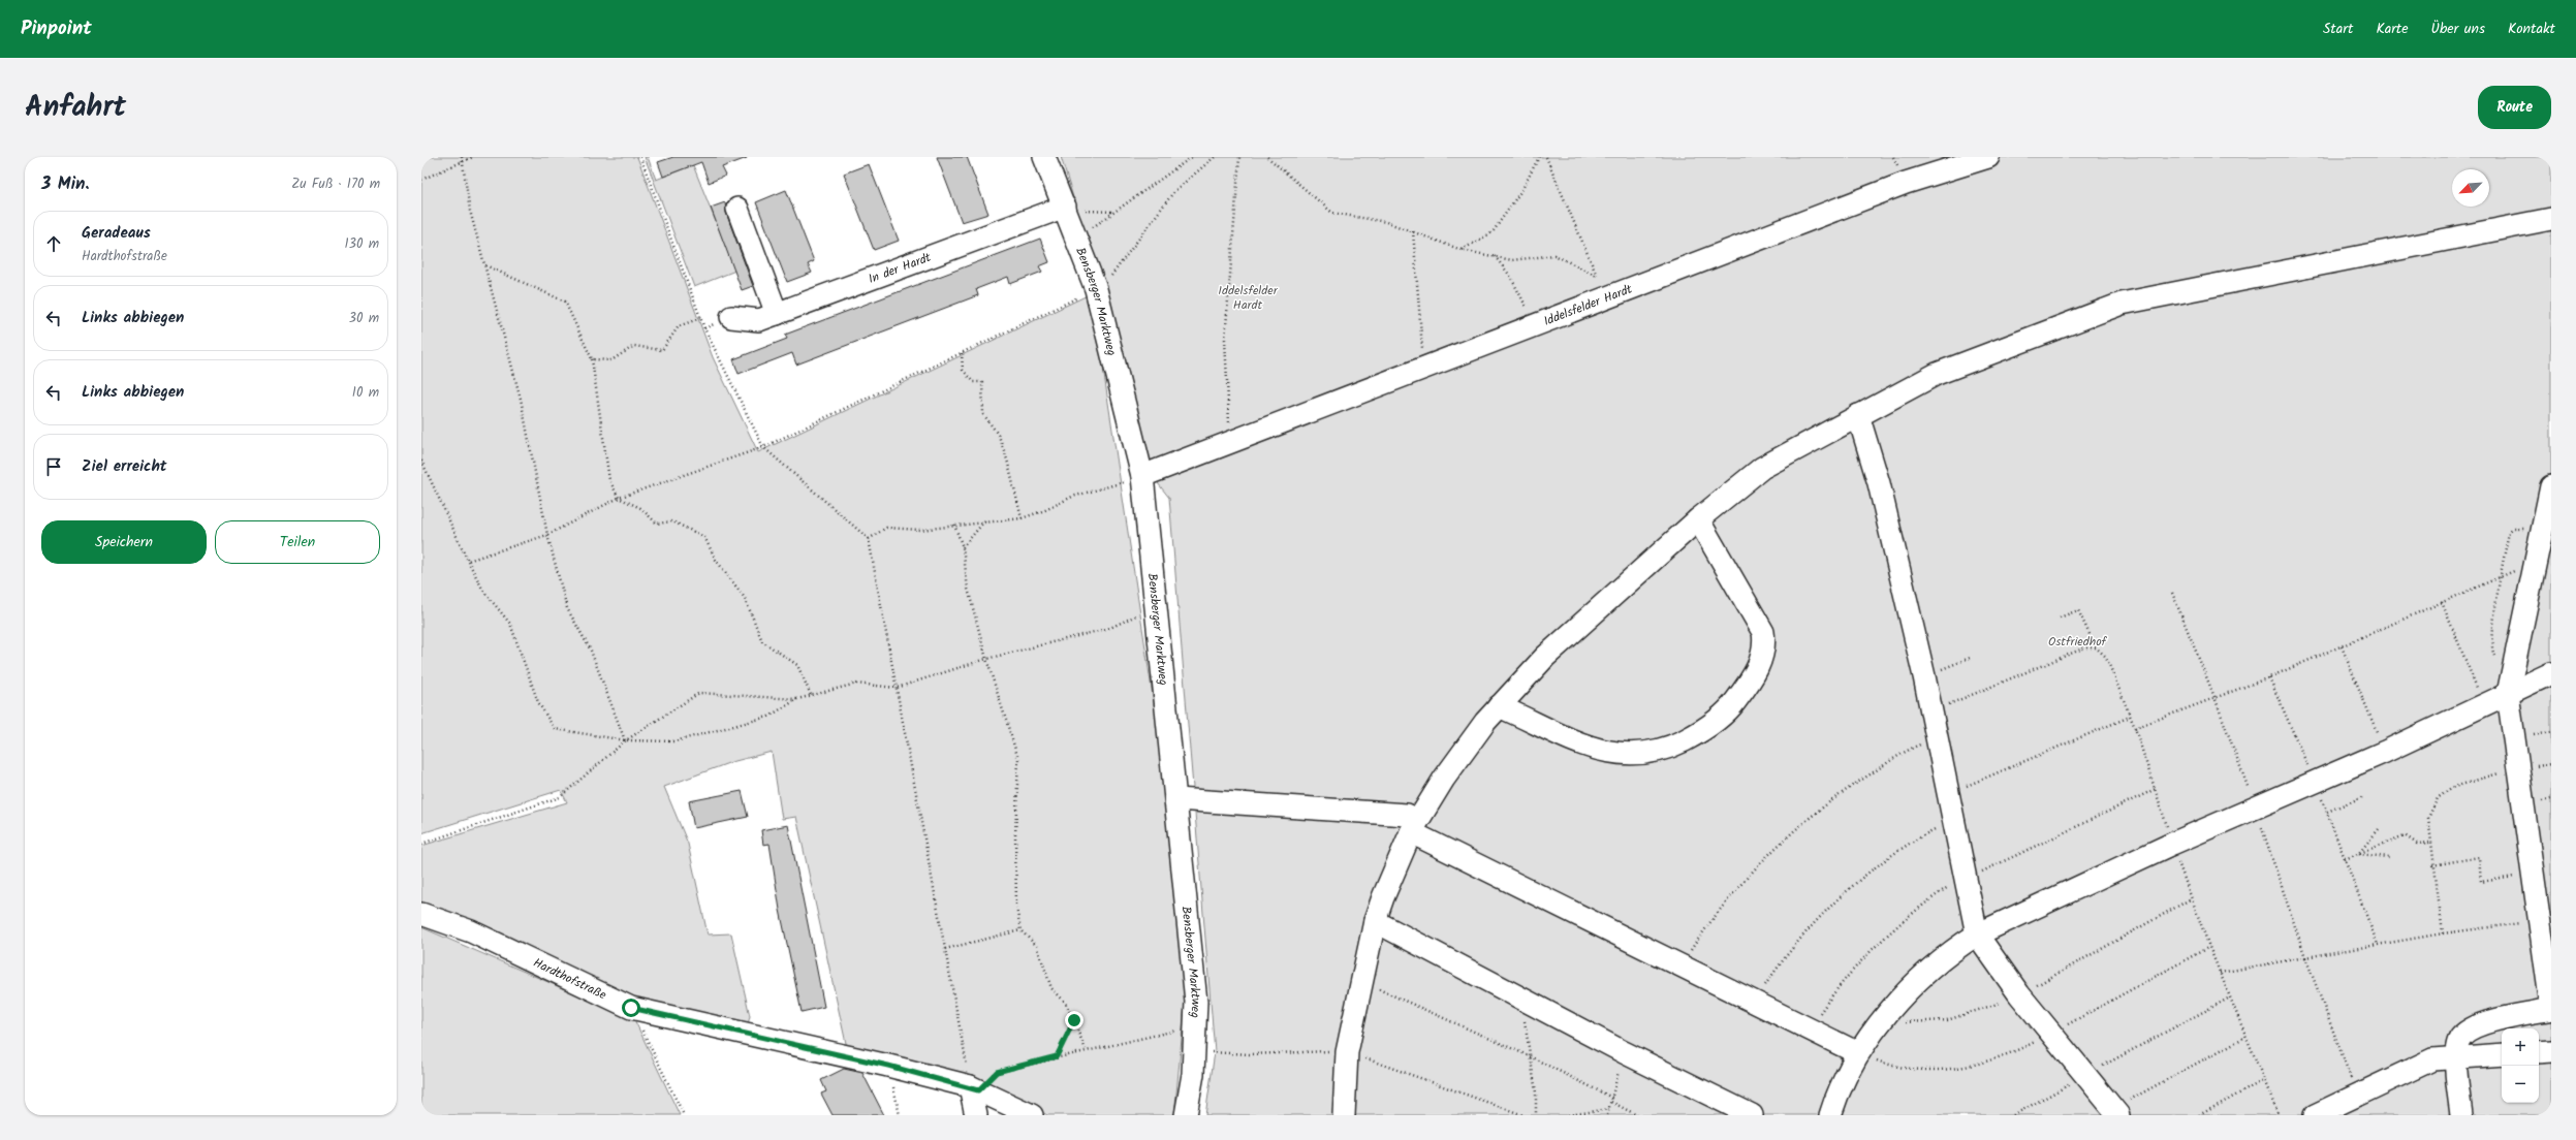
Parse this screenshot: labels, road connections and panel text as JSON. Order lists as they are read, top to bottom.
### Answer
{
  "streets": {
    "street": [
      "In der Hardt",
      "Bensberger Marktweg",
      "Iddelsfelder Hardt",
      "Hardthofstraße"
    ]
  },
  "crossings": [
    ["In der Hardt", "Bensberger Marktweg"],
    ["Bensberger Marktweg", "Iddelsfelder Hardt"]
  ],
  "parks": ["Iddelsfelder Hardt", "Ostfriedhof"],
  "north": "bottom left",
  "page": {
    "header": "Pinpoint",
    "nav": [
      "Start",
      "Karte",
      "Über uns",
      "Kontakt"
    ],
    "title": "Anfahrt",
    "buttons": [
      "Route",
      ["Speichern", "Teilen"]
    ],
    "heading": ["3 Min.", "Zu Fuß · 170 m"],
    "list": [
      ["Geradeaus", "Hardthofstraße", "130 m"],
      ["Links abbiegen", "30 m"],
      ["Links abbiegen", "10 m"],
      "Ziel erreicht"
    ],
    "map_buttons": ["+", "−"]
  }
}
